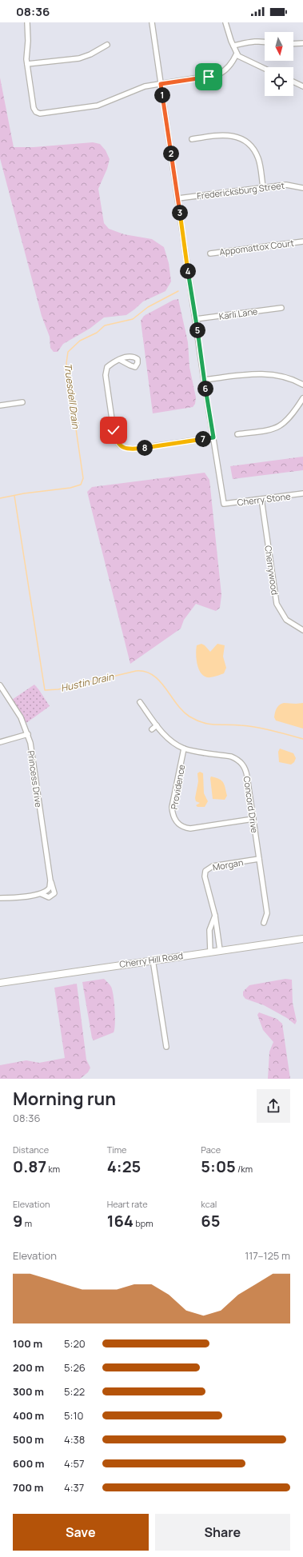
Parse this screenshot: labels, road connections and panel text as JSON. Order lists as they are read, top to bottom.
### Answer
{
  "streets": {
    "main road": ["Cherry Hill Road"],
    "street": [
      "Fredericksburg Street",
      "Appomattox Court",
      "Karli Lane",
      "Cherry Stone",
      "Cherrywood",
      "Princess Drive",
      "Providence",
      "Concord Drive",
      "Morgan"
    ]
  },
  "crossings": [
    ["Cherry Stone", "Cherrywood"],
    ["Providence", "Concord Drive"],
    ["Concord Drive", "Morgan"]
  ],
  "water": ["Truesdell Drain", "Hustin Drain"],
  "north": "bottom",
  "page": {
    "status": "08:36",
    "pins": [
      "1",
      "2",
      "3",
      "4",
      "5",
      "6",
      "7",
      "8"
    ],
    "heading": ["Morning run", "08:36"],
    "stats": [
      ["Distance", "0.87 km"],
      ["Time", "4:25"],
      ["Pace", "5:05 /km"],
      ["Elevation", "9 m"],
      ["Heart rate", "164 bpm"],
      ["kcal", "65"]
    ],
    "chart": ["Elevation", "117–125 m"],
    "list": [
      {
        "name": "100 m",
        "note": "5:20"
      },
      {
        "name": "200 m",
        "note": "5:26"
      },
      {
        "name": "300 m",
        "note": "5:22"
      },
      {
        "name": "400 m",
        "note": "5:10"
      },
      {
        "name": "500 m",
        "note": "4:38"
      },
      {
        "name": "600 m",
        "note": "4:57"
      },
      {
        "name": "700 m",
        "note": "4:37"
      }
    ],
    "buttons": ["Save", "Share"]
  }
}
